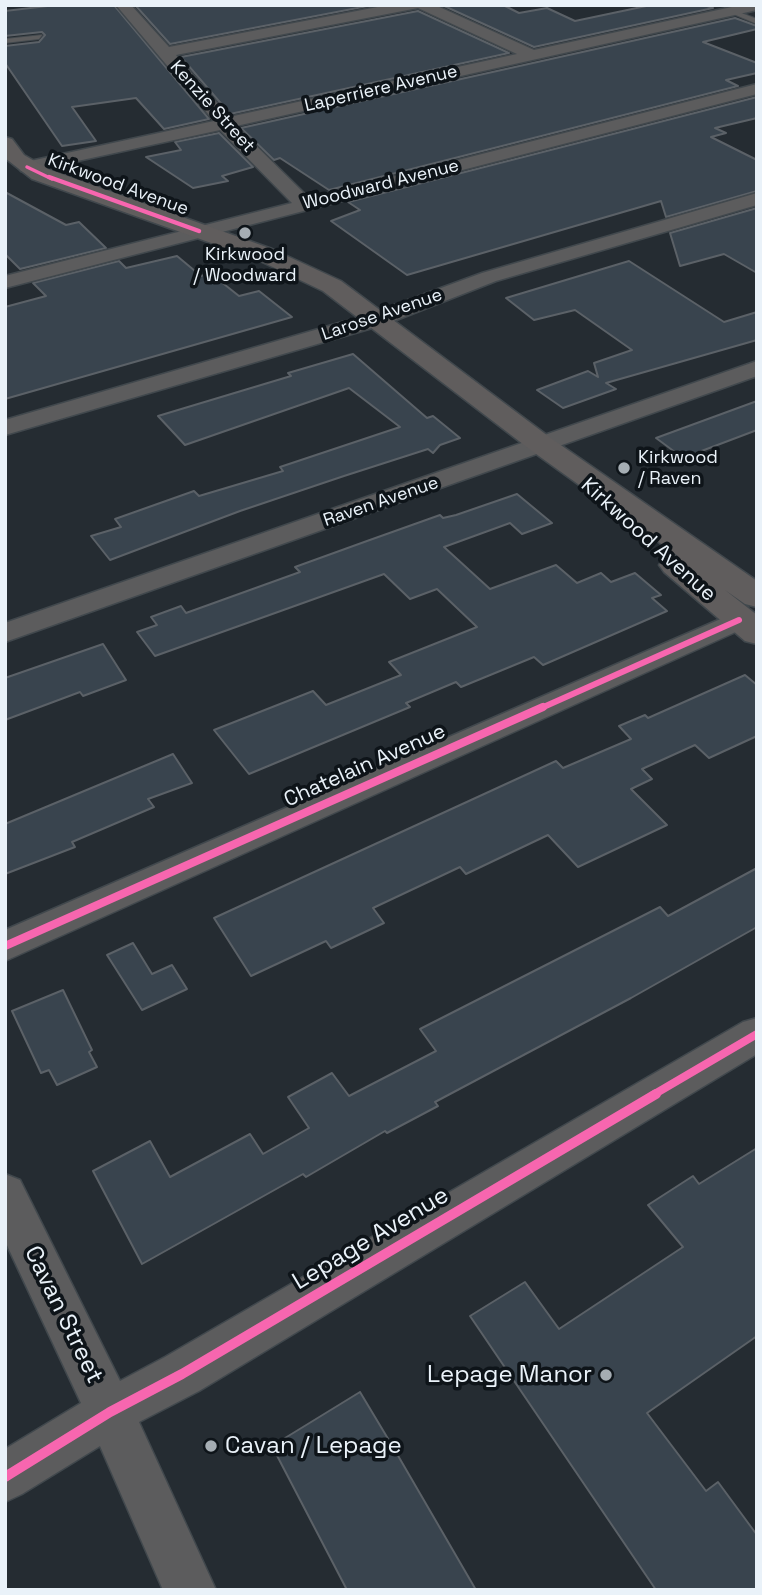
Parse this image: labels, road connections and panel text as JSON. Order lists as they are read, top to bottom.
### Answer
{
  "streets": {
    "main road": ["Laperriere Avenue", "Kirkwood Avenue"],
    "street": [
      "Kenzie Street",
      "Woodward Avenue",
      "Larose Avenue",
      "Raven Avenue",
      "Chatelain Avenue",
      "Lepage Avenue",
      "Cavan Street"
    ]
  },
  "crossings": [
    ["Laperriere Avenue", "Kenzie Street"],
    ["Laperriere Avenue", "Kirkwood Avenue"],
    ["Kenzie Street", "Woodward Avenue"],
    ["Kirkwood Avenue", "Woodward Avenue"],
    ["Kirkwood Avenue", "Larose Avenue"],
    ["Kirkwood Avenue", "Raven Avenue"],
    ["Kirkwood Avenue", "Chatelain Avenue"],
    ["Lepage Avenue", "Cavan Street"]
  ],
  "places": [
    "Kirkwood / Woodward",
    "Kirkwood / Raven",
    "Lepage Manor",
    "Cavan / Lepage"
  ]
}
